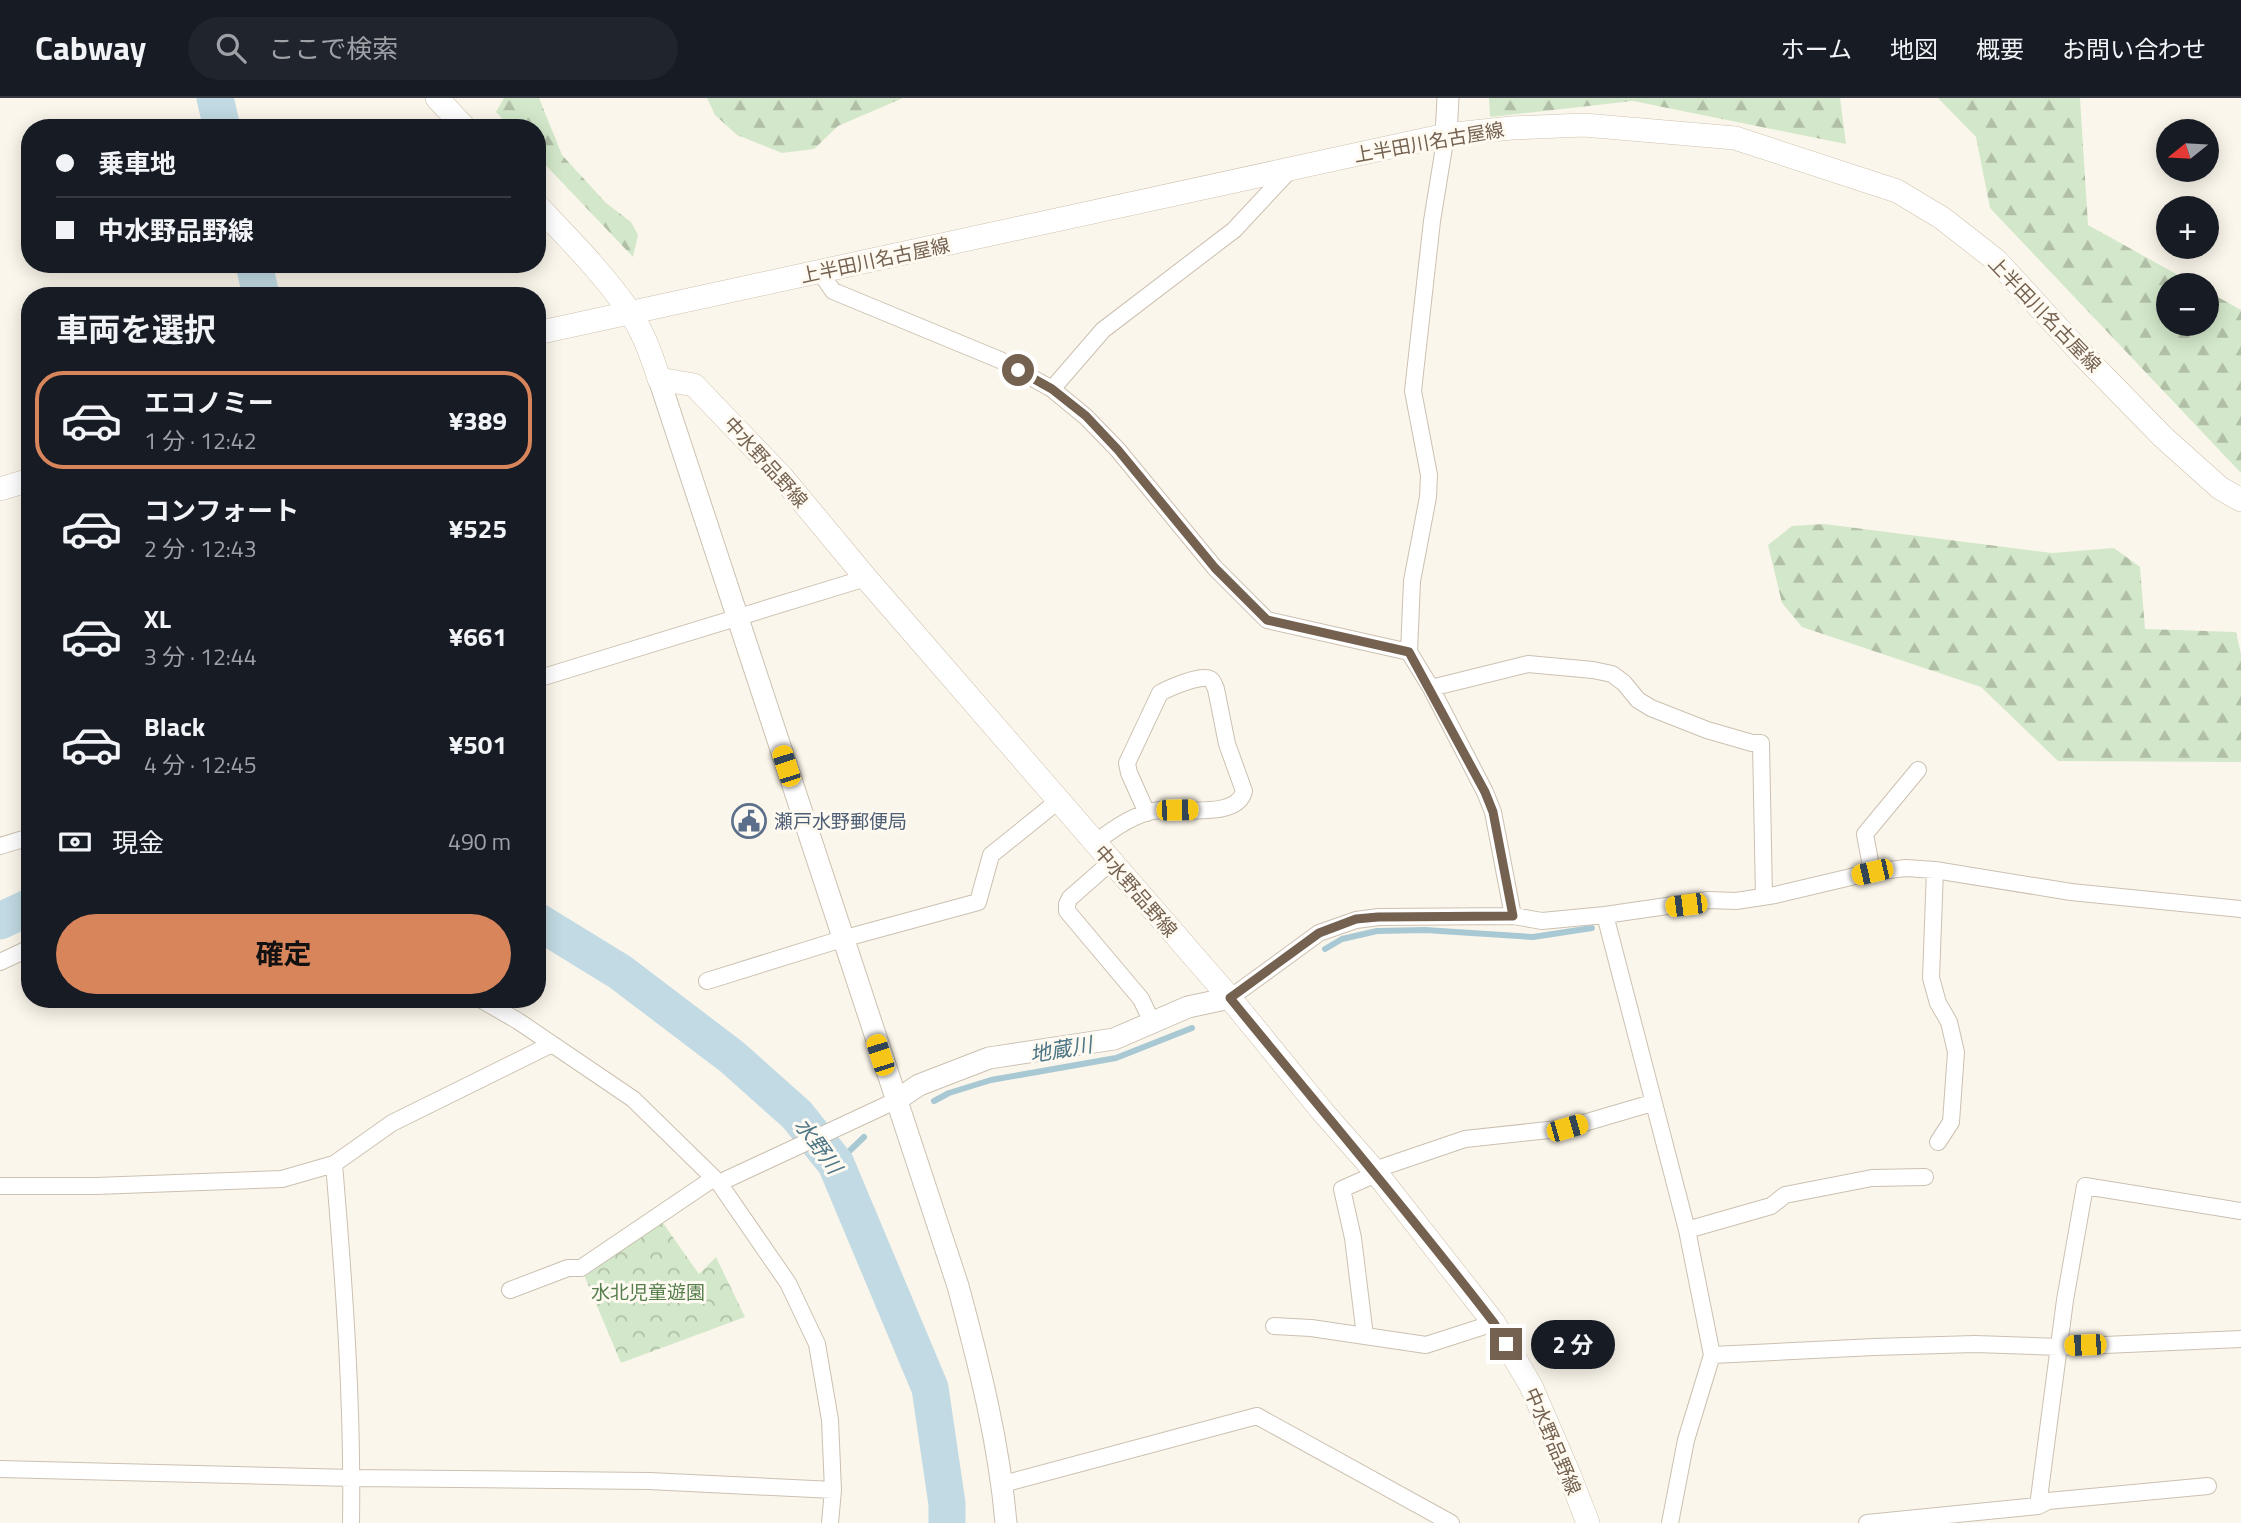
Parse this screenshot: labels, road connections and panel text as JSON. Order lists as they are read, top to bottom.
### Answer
{
  "streets": {
    "main road": ["上半田川名古屋線", "中水野品野線"]
  },
  "water": ["地蔵川", "水野川"],
  "parks": ["水北児童遊園"],
  "places": {
    "public building": ["瀬戸水野郵便局"]
  },
  "north": "left",
  "page": {
    "header": "Cabway",
    "search": "ここで検索",
    "nav": [
      "ホーム",
      "地図",
      "概要",
      "お問い合わせ"
    ],
    "map_buttons": ["+", "−"],
    "banner": ["乗車地", "中水野品野線"],
    "heading": "車両を選択",
    "list": [
      {
        "name": "エコノミー",
        "note": "1 分 · 12:42",
        "value": "¥389"
      },
      {
        "name": "コンフォート",
        "note": "2 分 · 12:43",
        "value": "¥525"
      },
      {
        "name": "XL",
        "note": "3 分 · 12:44",
        "value": "¥661"
      },
      {
        "name": "Black",
        "note": "4 分 · 12:45",
        "value": "¥501"
      }
    ],
    "pay": ["現金", "490 m"],
    "buttons": "確定",
    "bubble": "2 分"
  }
}
